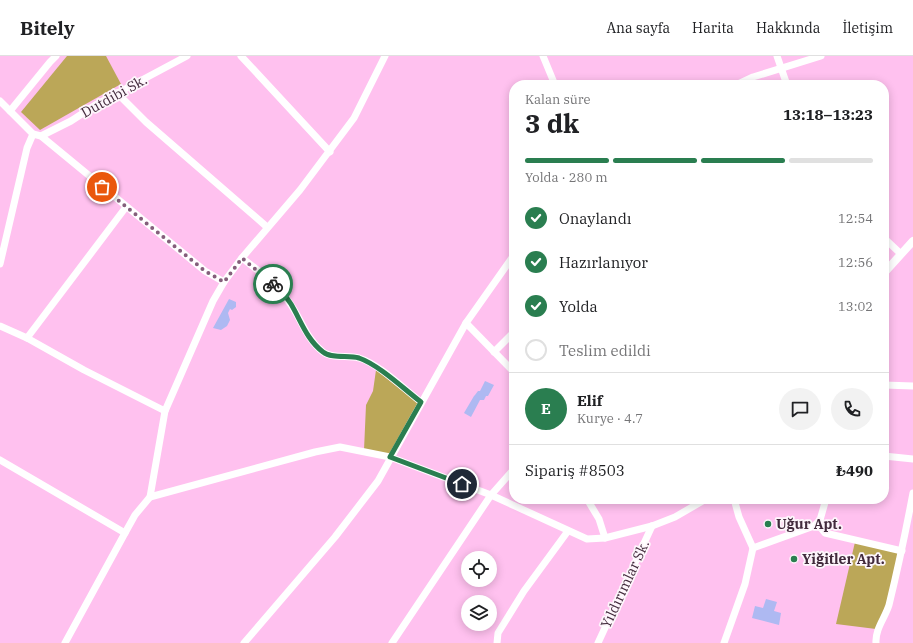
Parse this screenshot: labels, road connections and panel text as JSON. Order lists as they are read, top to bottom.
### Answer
{
  "streets": {
    "street": ["Dutdibi Sk.", "Yıldırımlar Sk."]
  },
  "places": ["Uğur Apt.", "Yiğitler Apt."],
  "page": {
    "header": "Bitely",
    "nav": [
      "Ana sayfa",
      "Harita",
      "Hakkında",
      "İletişim"
    ],
    "heading": ["3 dk", "Kalan süre", "13:18–13:23"],
    "panel": [
      "Elif",
      "Kurye · 4.7",
      "Sipariş #8503",
      "₺490"
    ],
    "bar": "Yolda · 280 m",
    "list": [
      ["Onaylandı", "12:54"],
      ["Hazırlanıyor", "12:56"],
      ["Yolda", "13:02"],
      "Teslim edildi"
    ],
    "round": "E"
  }
}
